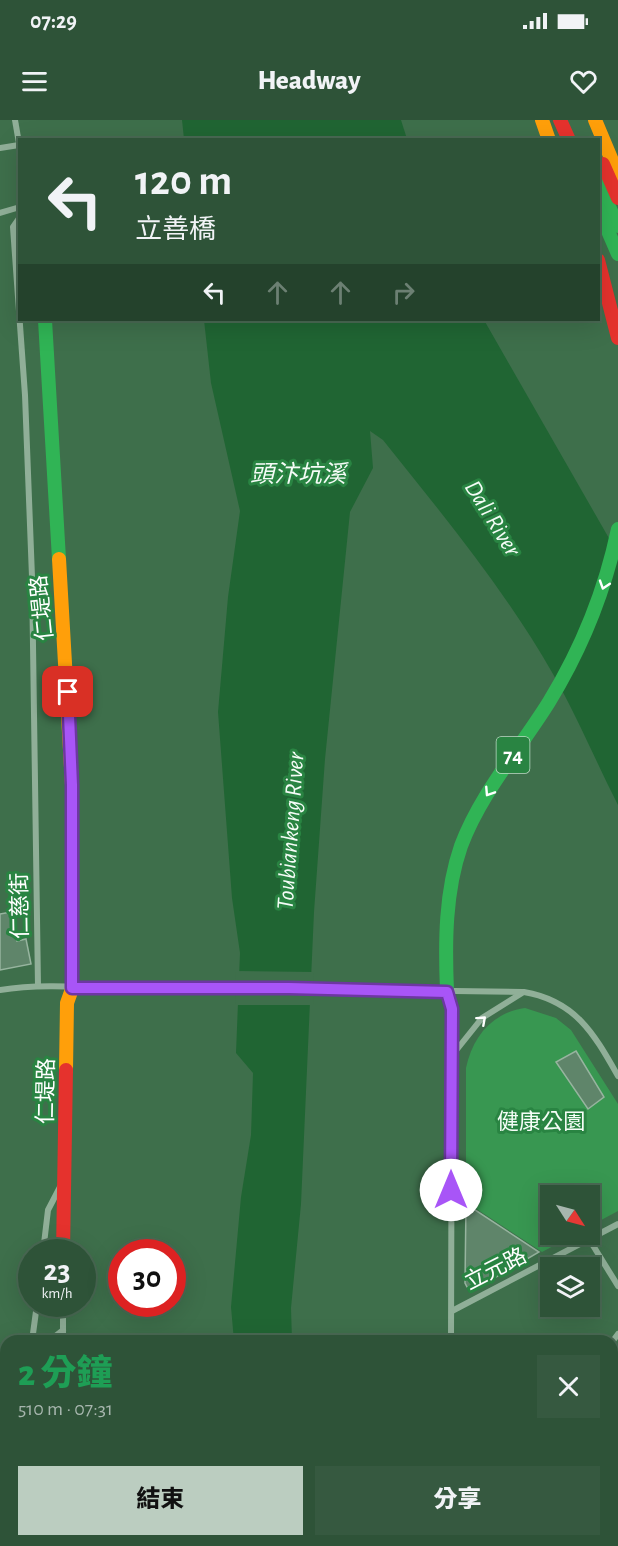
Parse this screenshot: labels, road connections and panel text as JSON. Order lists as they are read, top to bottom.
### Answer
{
  "streets": {
    "main road": ["仁堤路", "74"],
    "street": ["仁慈街", "立元路"]
  },
  "water": ["頭汴坑溪", "Dali River", "Toubiankeng River"],
  "parks": ["健康公園"],
  "north": "bottom right",
  "page": {
    "status": "07:29",
    "header": "Headway",
    "turn": ["120 m", "立善橋"],
    "speed": "23 km/h",
    "limit": "30",
    "heading": ["2 分鐘", "510 m · 07:31"],
    "buttons": ["結束", "分享"]
  }
}
